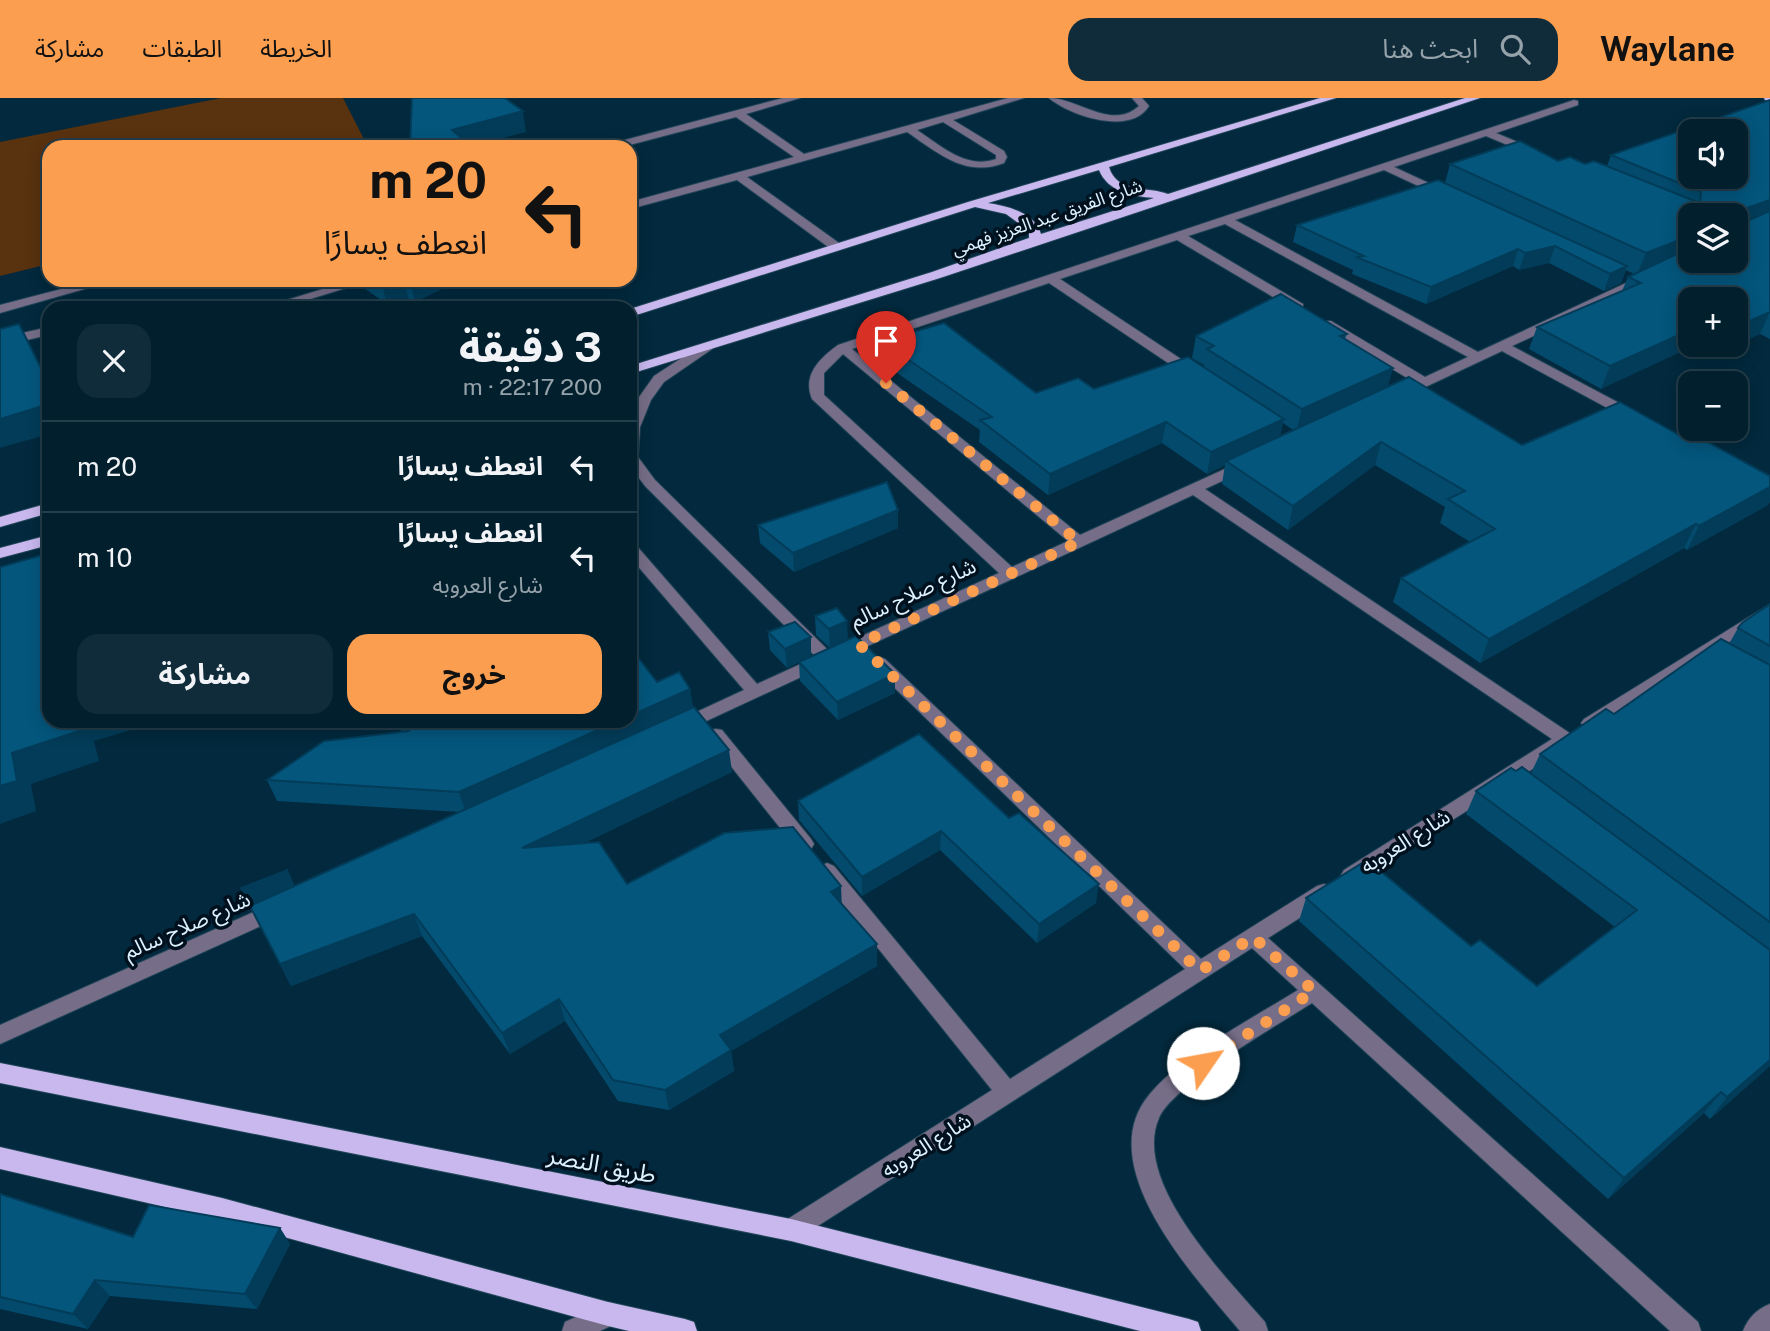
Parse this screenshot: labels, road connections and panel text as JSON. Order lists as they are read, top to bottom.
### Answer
{
  "streets": {
    "main road": ["شارع الفريق عبد العزيز فهمي", "طريق النصر"],
    "street": ["شارع صلاح سالم", "شارع العروبه"]
  },
  "crossings": [
    ["شارع العروبه", "طريق النصر"]
  ],
  "page": {
    "header": "Waylane",
    "search": "ابحث هنا",
    "nav": ["الخريطة", "الطبقات", "مشاركة"],
    "map_buttons": ["+", "−"],
    "turn": ["20 m", "انعطف يسارًا"],
    "heading": ["3 دقيقة", "200 m · 22:17"],
    "list": [
      {
        "name": "انعطف يسارًا",
        "value": "20 m"
      },
      {
        "name": "انعطف يسارًا",
        "note": "شارع العروبه",
        "value": "10 m"
      }
    ],
    "buttons": ["خروج", "مشاركة"]
  }
}
